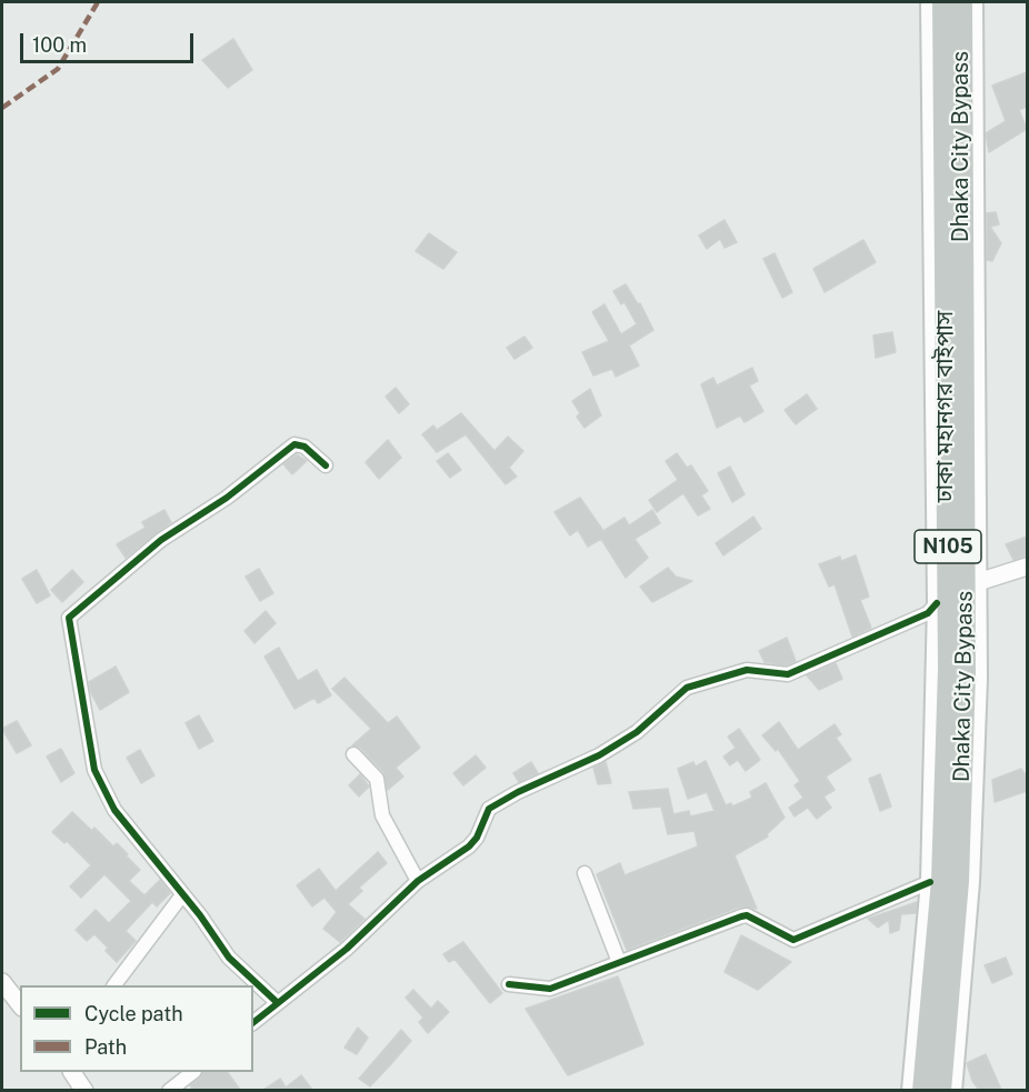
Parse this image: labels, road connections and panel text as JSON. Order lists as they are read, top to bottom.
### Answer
{
  "streets": {
    "highway": ["Dhaka City Bypass", "ঢাকা মহানগর বাইপাস", "N105"]
  },
  "legend": ["Cycle path", "Path"],
  "scale_bar": "100 m"
}
